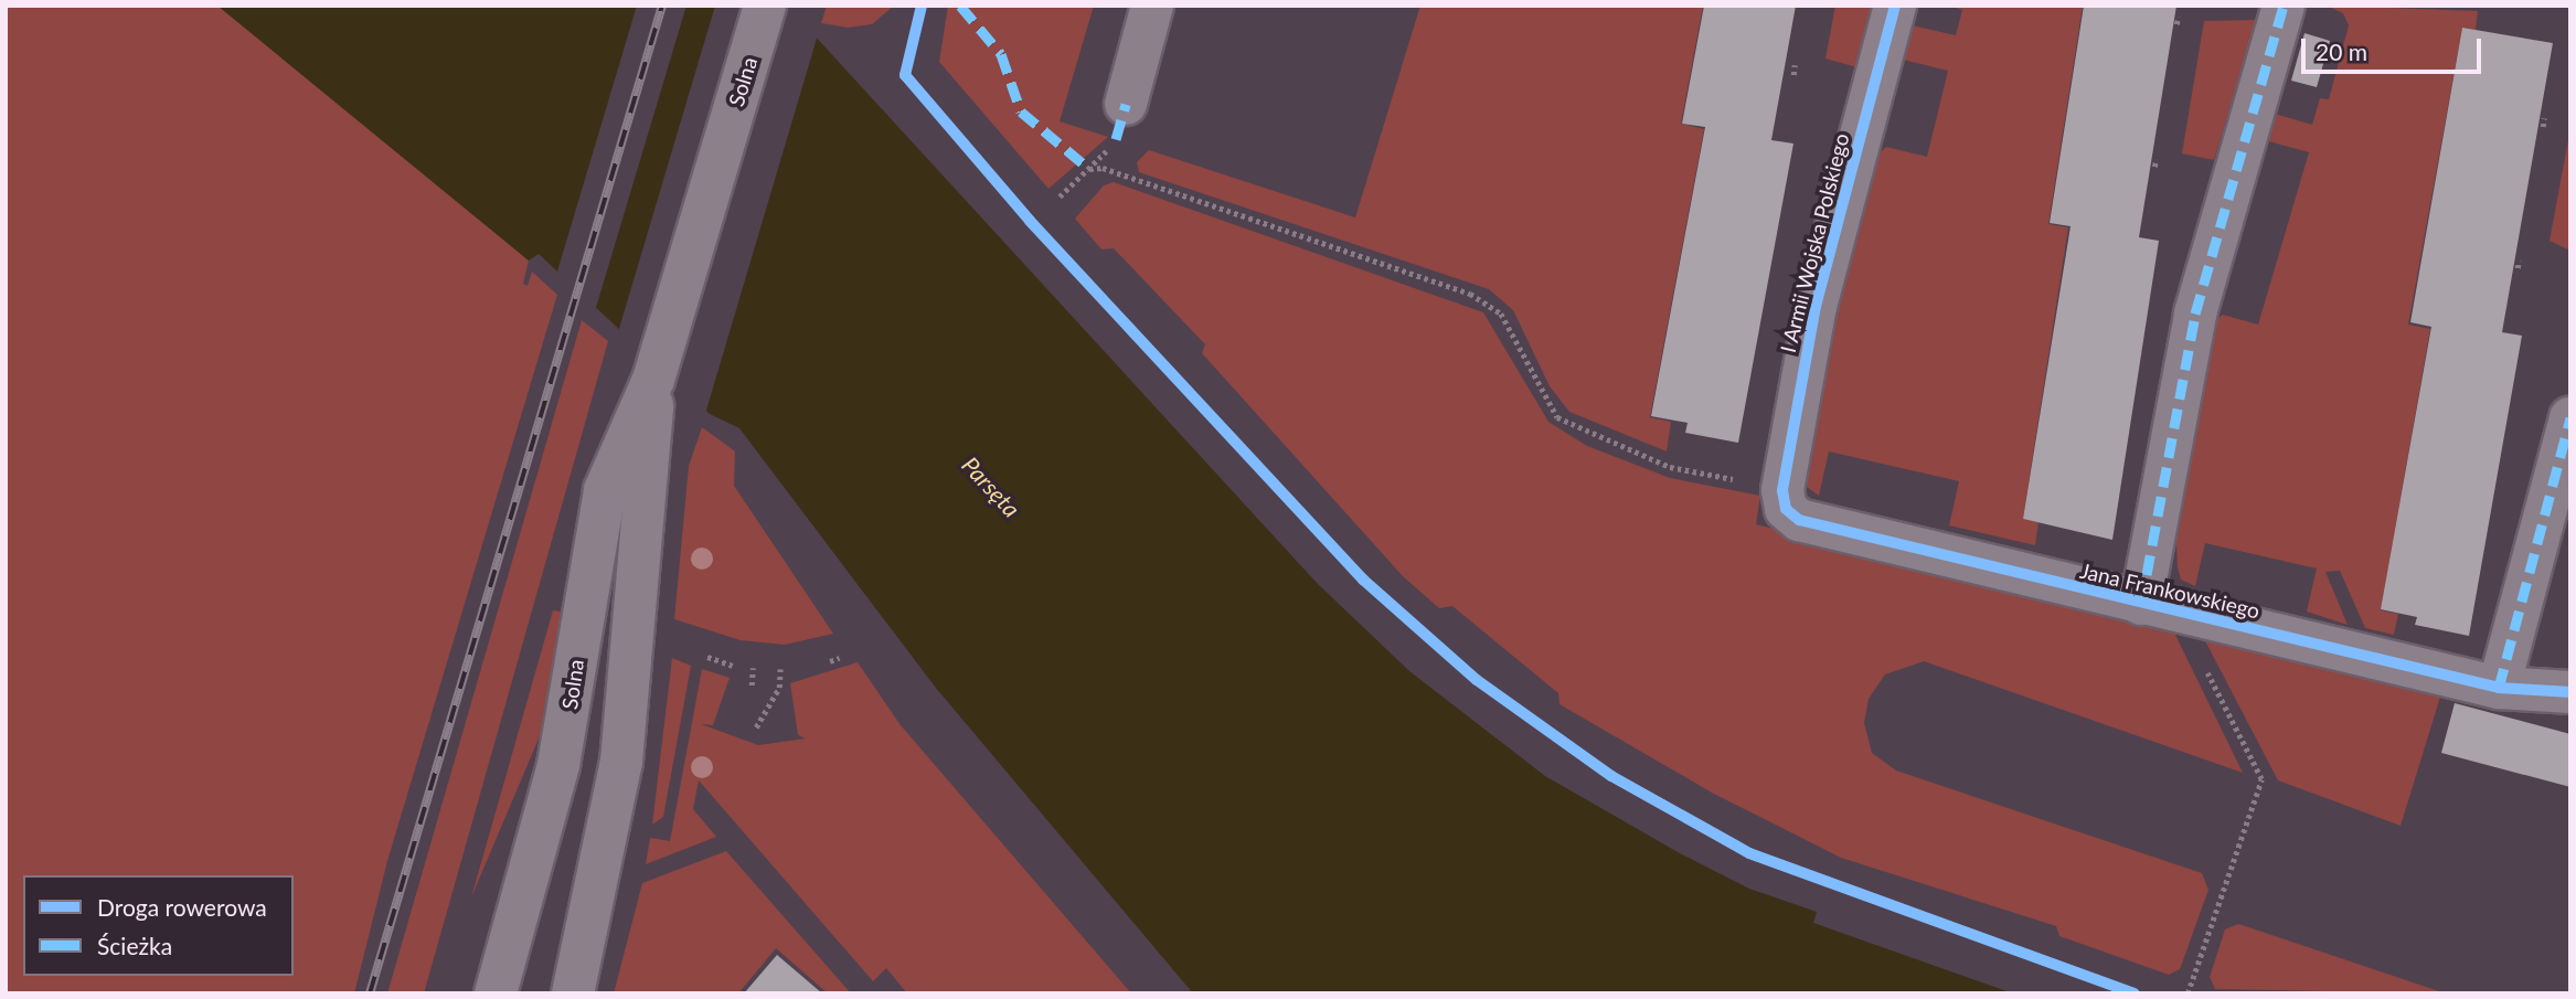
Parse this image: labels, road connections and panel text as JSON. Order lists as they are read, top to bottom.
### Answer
{
  "streets": {
    "street": ["Solna", "I Armii Wojska Polskiego", "Jana Frankowskiego"]
  },
  "crossings": [
    ["I Armii Wojska Polskiego", "Jana Frankowskiego"]
  ],
  "water": ["Parsęta"],
  "legend": ["Droga rowerowa", "Ścieżka"],
  "scale_bar": "20 m"
}
